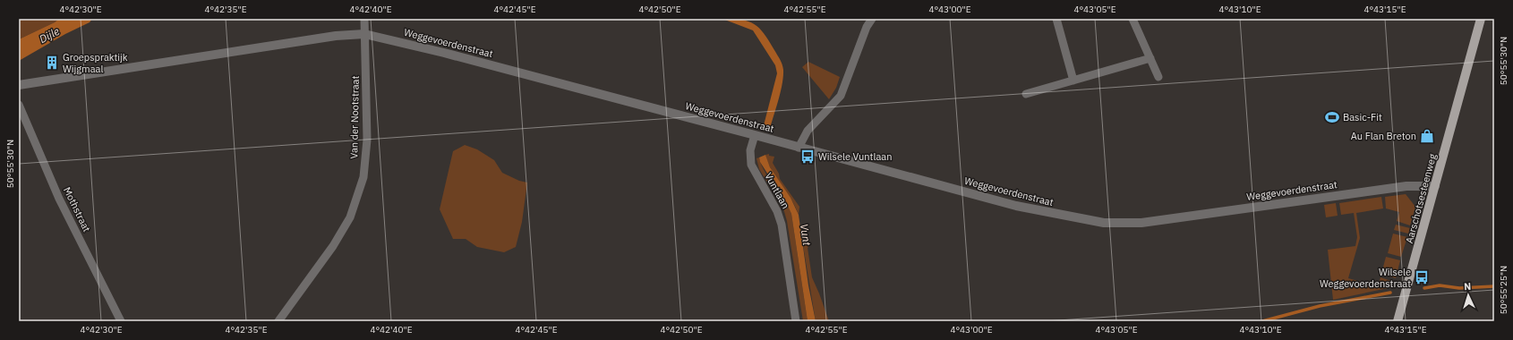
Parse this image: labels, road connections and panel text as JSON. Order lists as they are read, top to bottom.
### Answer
{
  "streets": {
    "main road": ["Aarschotsesteenweg"],
    "street": [
      "Weggevoerdenstraat",
      "Van der Nootstraat",
      "Vuntlaan",
      "Mothstraat"
    ]
  },
  "crossings": [
    ["Weggevoerdenstraat", "Van der Nootstraat"],
    ["Weggevoerdenstraat", "Vuntlaan"],
    ["Weggevoerdenstraat", "Aarschotsesteenweg"]
  ],
  "water": ["Dijle", "Vunt"],
  "places": {
    "building": ["Groepspraktijk Wijgmaal"],
    "sports": ["Basic-Fit"],
    "shop": ["Au Flan Breton"],
    "bus stop": ["Wilsele Vuntlaan", "Wilsele Weggevoerdenstraat"]
  },
  "north": "top",
  "coordinates": [
    "4°42'30\"E",
    "4°42'35\"E",
    "4°42'40\"E",
    "4°42'45\"E",
    "4°42'50\"E",
    "4°42'55\"E",
    "4°43'00\"E",
    "4°43'05\"E",
    "4°43'10\"E",
    "4°43'15\"E",
    "50°55'30\"N",
    "50°55'25\"N"
  ]
}
